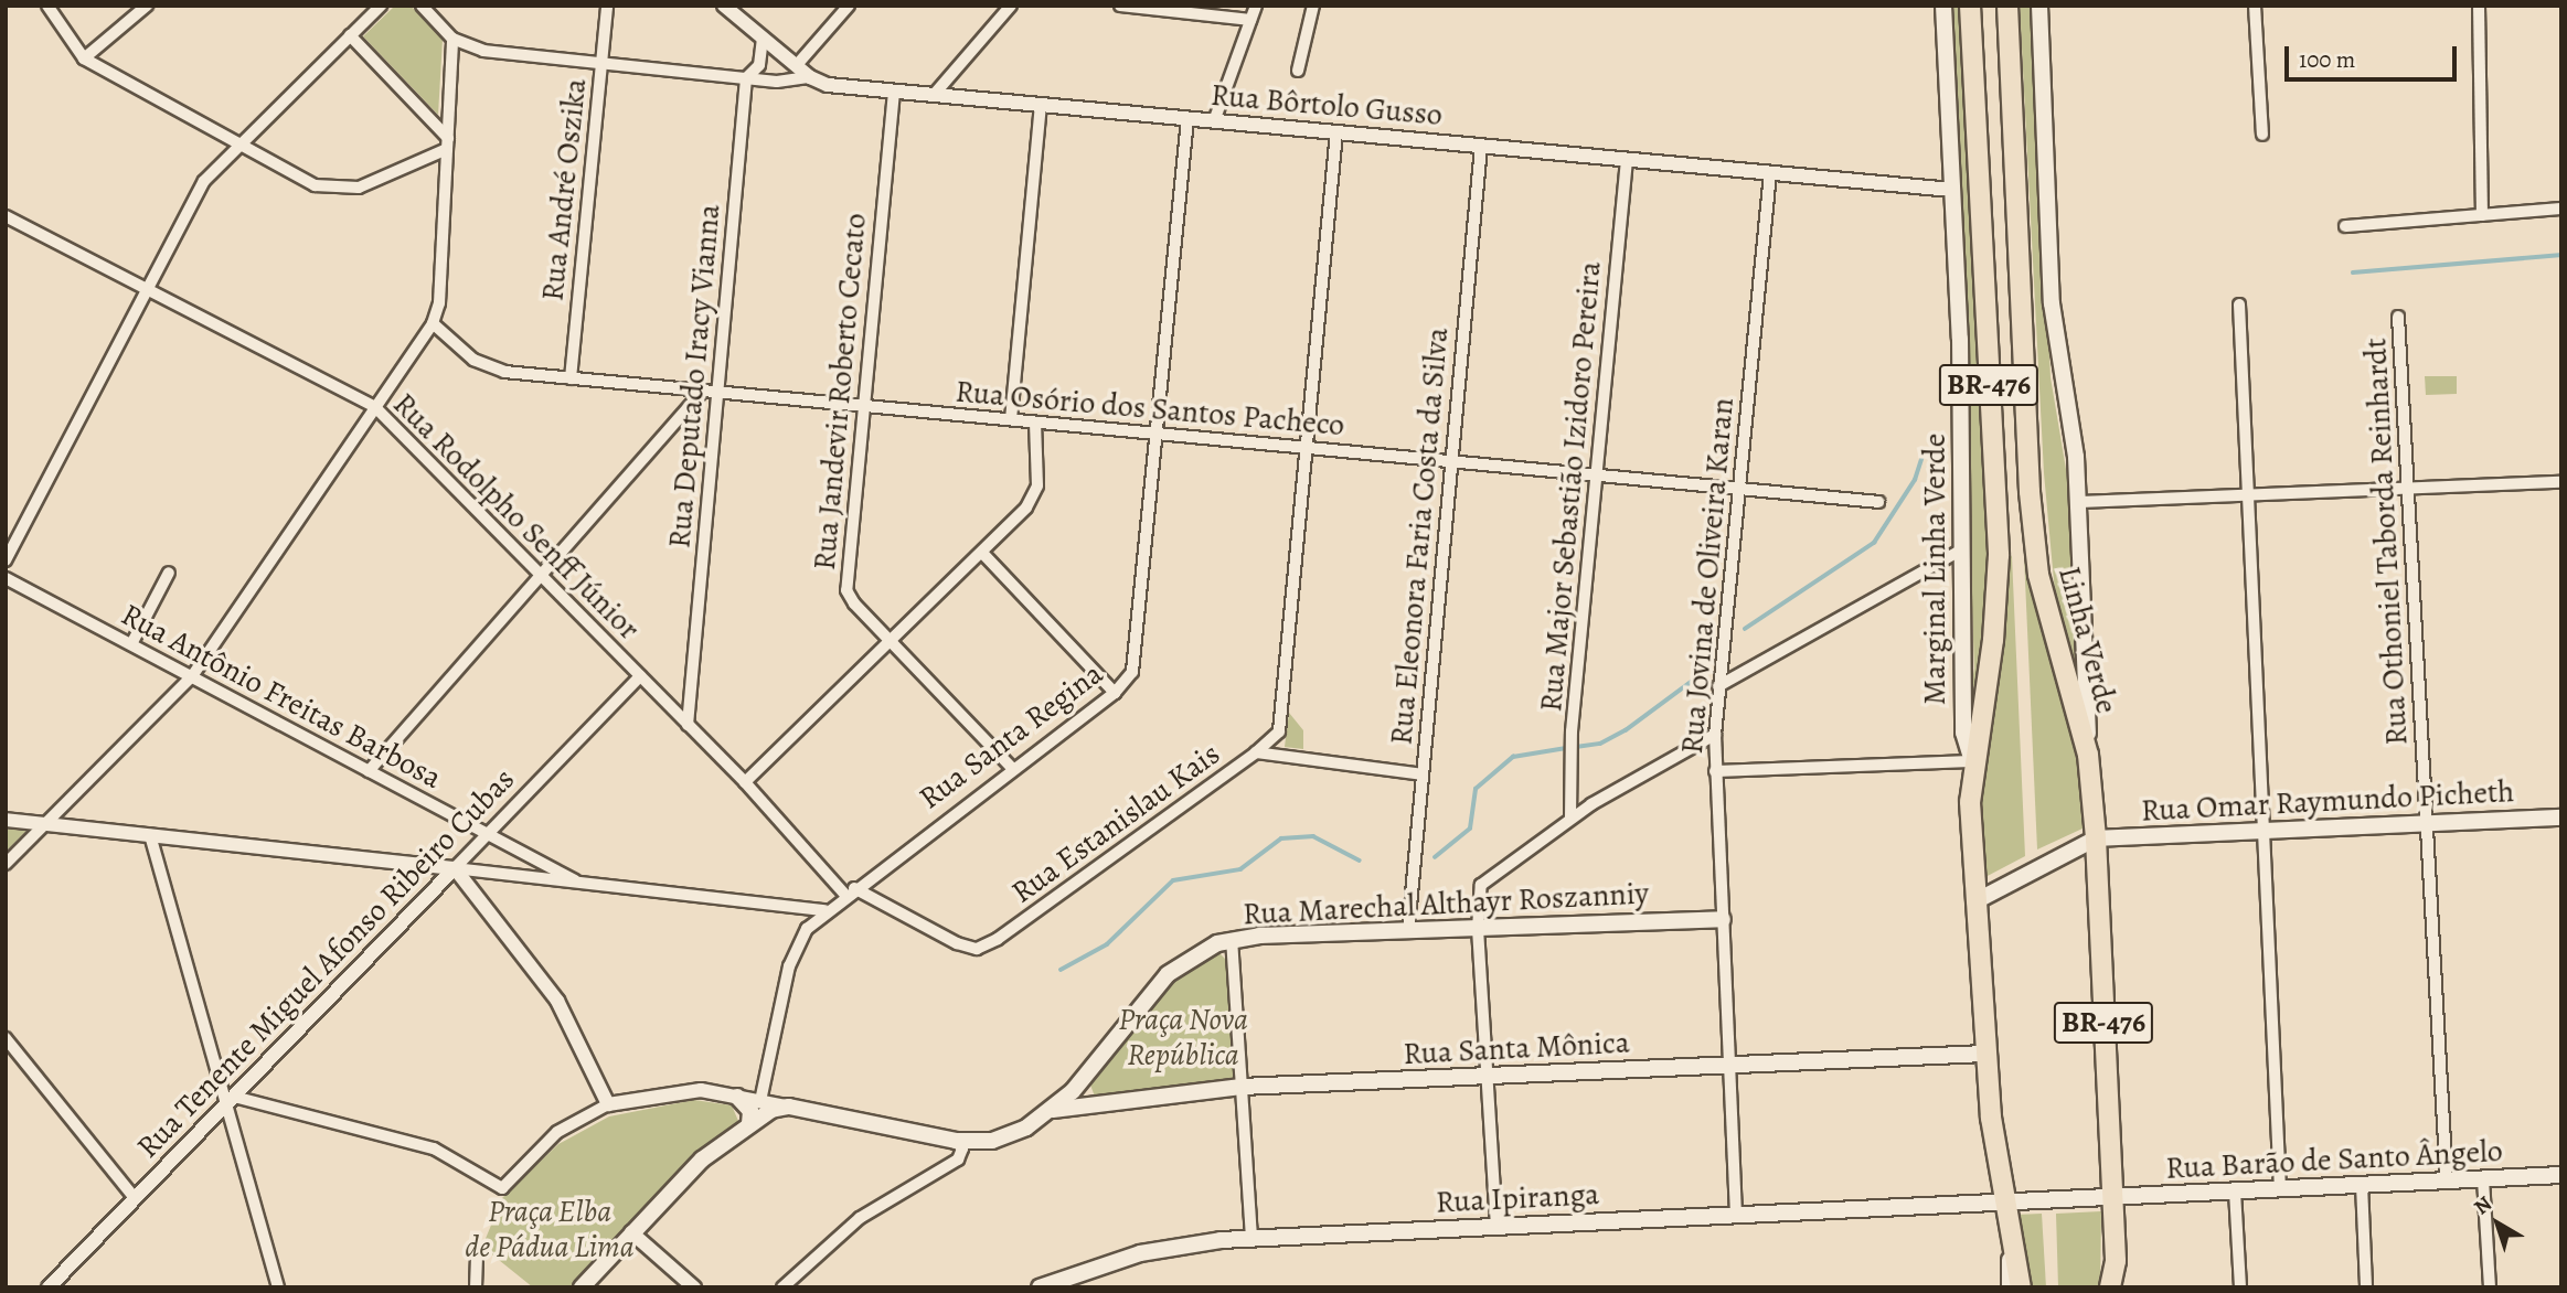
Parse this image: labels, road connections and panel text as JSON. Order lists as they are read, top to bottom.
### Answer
{
  "streets": {
    "highway": ["BR-476", "Linha Verde"],
    "main road": [
      "Marginal Linha Verde",
      "Rua Omar Raymundo Picheth",
      "Rua Marechal Althayr Roszanniy",
      "Rua Santa Mônica",
      "Rua Barão de Santo Ângelo",
      "Rua Ipiranga"
    ],
    "street": [
      "Rua Bôrtolo Gusso",
      "Rua André Oszika",
      "Rua Deputado Iracy Vianna",
      "Rua Jandevir Roberto Cecato",
      "Rua Osório dos Santos Pacheco",
      "Rua Major Sebastião Izidoro Pereira",
      "Rua Rodolpho Senff Júnior",
      "Rua Eleonora Faria Costa da Silva",
      "Rua Othoniel Taborda Reinhardt",
      "Rua Jovina de Oliveira Karan",
      "Rua Antônio Freitas Barbosa",
      "Rua Santa Regina",
      "Rua Estanislau Kais",
      "Rua Tenente Miguel Afonso Ribeiro Cubas"
    ]
  },
  "crossings": [
    ["Rua Bôrtolo Gusso", "Rua Deputado Iracy Vianna"],
    ["Rua Bôrtolo Gusso", "Rua Jandevir Roberto Cecato"],
    ["Rua Bôrtolo Gusso", "Rua Major Sebastião Izidoro Pereira"],
    ["Rua Bôrtolo Gusso", "Rua Eleonora Faria Costa da Silva"],
    ["Rua Bôrtolo Gusso", "Marginal Linha Verde"],
    ["Rua Bôrtolo Gusso", "Rua Jovina de Oliveira Karan"],
    ["Rua Bôrtolo Gusso", "Rua Santa Regina"],
    ["Rua André Oszika", "Rua Osório dos Santos Pacheco"],
    ["Rua Deputado Iracy Vianna", "Rua Osório dos Santos Pacheco"],
    ["Rua Deputado Iracy Vianna", "Rua Rodolpho Senff Júnior"],
    ["BR-476", "Marginal Linha Verde"],
    ["BR-476", "Rua Santa Mônica"],
    ["BR-476", "Rua Barão de Santo Ângelo"],
    ["BR-476", "Rua Ipiranga"],
    ["Rua Jandevir Roberto Cecato", "Rua Osório dos Santos Pacheco"],
    ["Rua Jandevir Roberto Cecato", "Rua Santa Regina"],
    ["Rua Osório dos Santos Pacheco", "Rua Major Sebastião Izidoro Pereira"],
    ["Rua Osório dos Santos Pacheco", "Rua Eleonora Faria Costa da Silva"],
    ["Rua Osório dos Santos Pacheco", "Rua Jovina de Oliveira Karan"],
    ["Rua Osório dos Santos Pacheco", "Rua Santa Regina"],
    ["Rua Rodolpho Senff Júnior", "Rua Santa Regina"],
    ["Rua Rodolpho Senff Júnior", "Rua Estanislau Kais"],
    ["Rua Rodolpho Senff Júnior", "Rua Tenente Miguel Afonso Ribeiro Cubas"],
    ["Rua Eleonora Faria Costa da Silva", "Rua Estanislau Kais"],
    ["Rua Eleonora Faria Costa da Silva", "Rua Marechal Althayr Roszanniy"],
    ["Rua Othoniel Taborda Reinhardt", "Rua Omar Raymundo Picheth"],
    ["Rua Othoniel Taborda Reinhardt", "Rua Barão de Santo Ângelo"],
    ["Rua Jovina de Oliveira Karan", "Rua Marechal Althayr Roszanniy"],
    ["Rua Jovina de Oliveira Karan", "Rua Santa Mônica"],
    ["Rua Jovina de Oliveira Karan", "Rua Ipiranga"],
    ["Linha Verde", "Rua Omar Raymundo Picheth"],
    ["Linha Verde", "Rua Barão de Santo Ângelo"],
    ["Rua Antônio Freitas Barbosa", "Rua Tenente Miguel Afonso Ribeiro Cubas"],
    ["Rua Santa Regina", "Rua Estanislau Kais"],
    ["Rua Santa Regina", "Rua Marechal Althayr Roszanniy"],
    ["Rua Marechal Althayr Roszanniy", "Rua Tenente Miguel Afonso Ribeiro Cubas"],
    ["Rua Marechal Althayr Roszanniy", "Rua Santa Mônica"],
    ["Rua Barão de Santo Ângelo", "Rua Ipiranga"]
  ],
  "parks": ["Praça Nova República", "Praça Elba de Pádua Lima"],
  "scale_bar": "100 m",
  "north": "top left"
}
